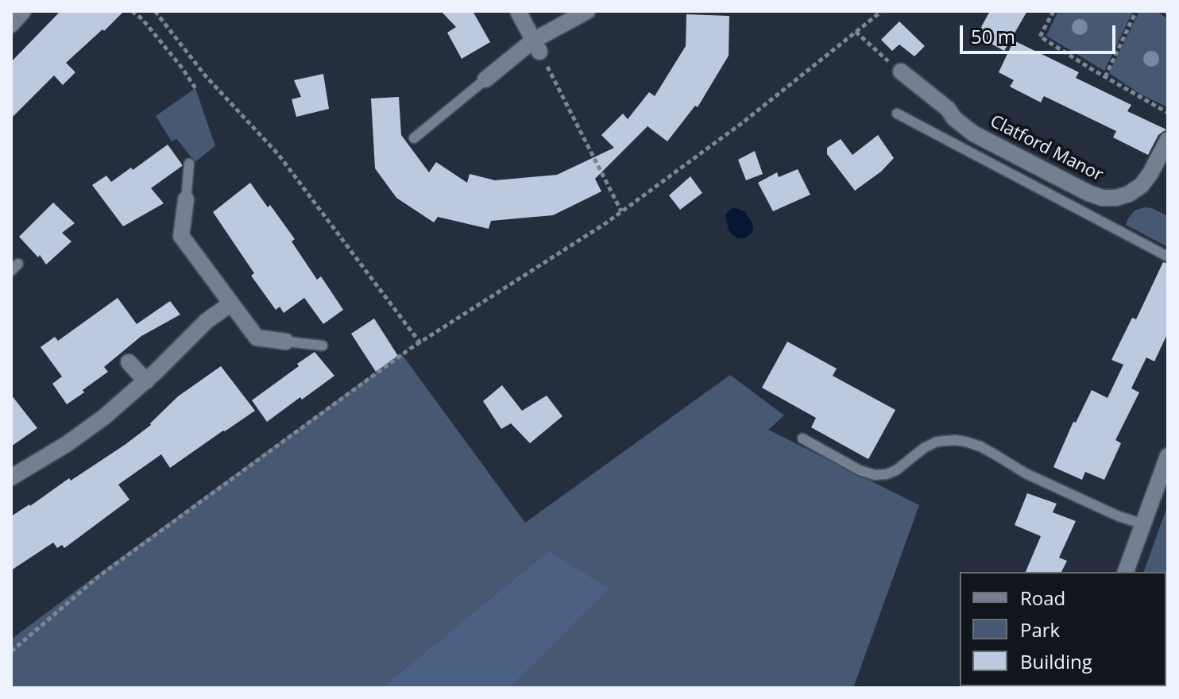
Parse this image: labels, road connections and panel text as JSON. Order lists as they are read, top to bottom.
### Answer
{
  "streets": {
    "street": ["Clatford Manor"]
  },
  "legend": ["Road", "Park", "Building"],
  "scale_bar": "50 m"
}
